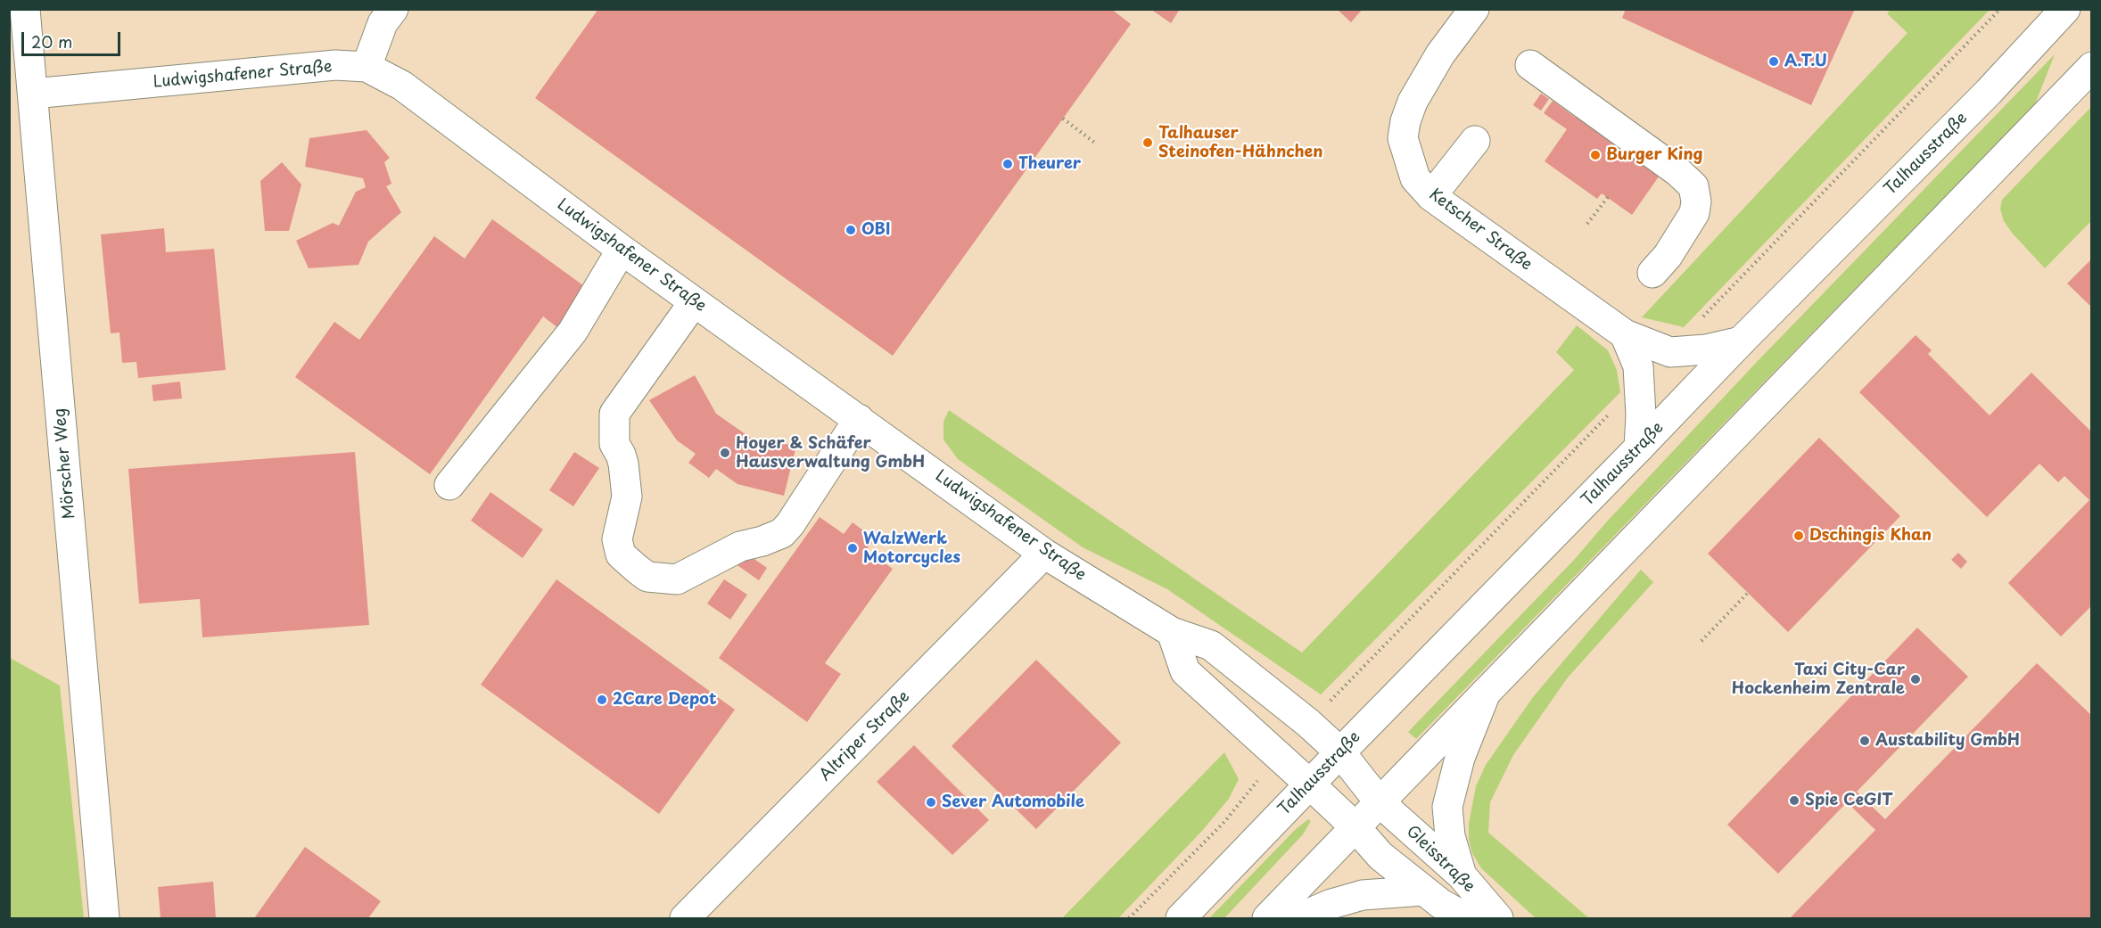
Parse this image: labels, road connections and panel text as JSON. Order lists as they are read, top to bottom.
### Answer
{
  "streets": {
    "street": [
      "Ludwigshafener Straße",
      "Talhausstraße",
      "Ketscher Straße",
      "Mörscher Weg",
      "Altriper Straße",
      "Gleisstraße"
    ]
  },
  "crossings": [
    ["Ludwigshafener Straße", "Talhausstraße"],
    ["Ludwigshafener Straße", "Mörscher Weg"],
    ["Ludwigshafener Straße", "Altriper Straße"],
    ["Ludwigshafener Straße", "Gleisstraße"],
    ["Talhausstraße", "Ketscher Straße"],
    ["Talhausstraße", "Gleisstraße"]
  ],
  "places": [
    "A.T.U",
    "Talhauser Steinofen-Hähnchen",
    "Burger King",
    "Theurer",
    "OBI",
    "Hoyer & Schäfer Hausverwaltung GmbH",
    "Dschingis Khan",
    "WalzWerk Motorcycles",
    "Taxi City-Car Hockenheim Zentrale",
    "2Care Depot",
    "Austability GmbH",
    "Spie CeGIT",
    "Sever Automobile"
  ],
  "scale_bar": "20 m"
}
